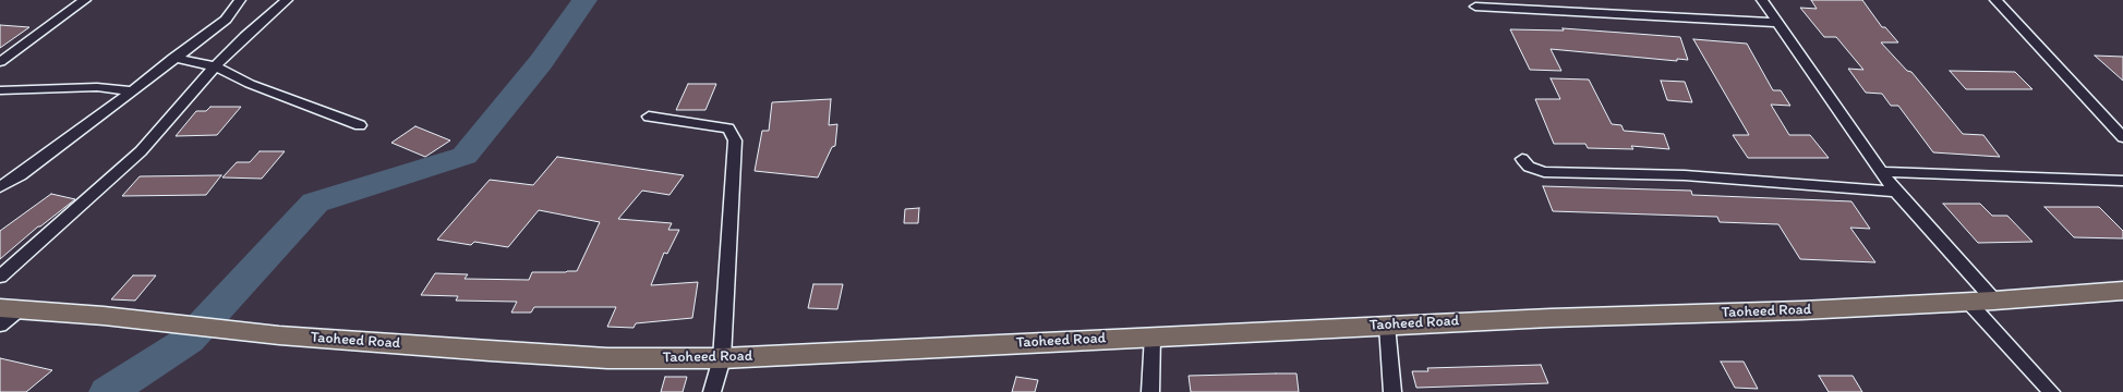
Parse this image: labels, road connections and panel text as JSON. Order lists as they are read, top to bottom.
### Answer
{
  "streets": {
    "main road": ["Taoheed Road"]
  }
}
